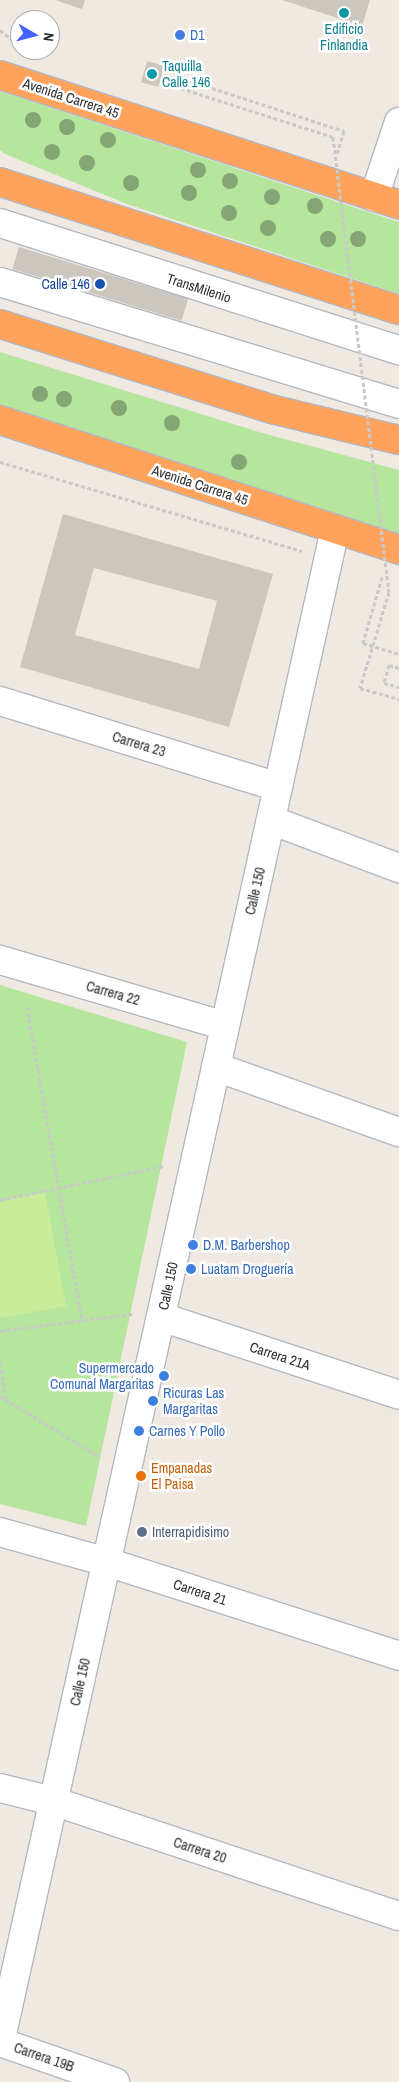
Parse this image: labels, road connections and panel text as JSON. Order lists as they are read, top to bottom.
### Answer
{
  "streets": {
    "highway": ["Avenida Carrera 45"],
    "street": [
      "TransMilenio",
      "Carrera 23",
      "Calle 150",
      "Carrera 22",
      "Carrera 21A",
      "Carrera 21",
      "Carrera 20",
      "Carrera 19B"
    ]
  },
  "crossings": [
    ["Avenida Carrera 45", "Calle 150"],
    ["Carrera 23", "Calle 150"],
    ["Calle 150", "Carrera 22"],
    ["Calle 150", "Carrera 21A"],
    ["Calle 150", "Carrera 21"],
    ["Calle 150", "Carrera 20"],
    ["Calle 150", "Carrera 19B"]
  ],
  "places": [
    "Edificio Finlandia",
    "D1",
    "Taquilla Calle 146",
    "Calle 146",
    "D.M. Barbershop",
    "Luatam Droguería",
    "Supermercado Comunal Margaritas",
    "Ricuras Las Margaritas",
    "Carnes Y Pollo",
    "Empanadas El Paisa",
    "Interrapidisimo"
  ],
  "north": "right"
}
